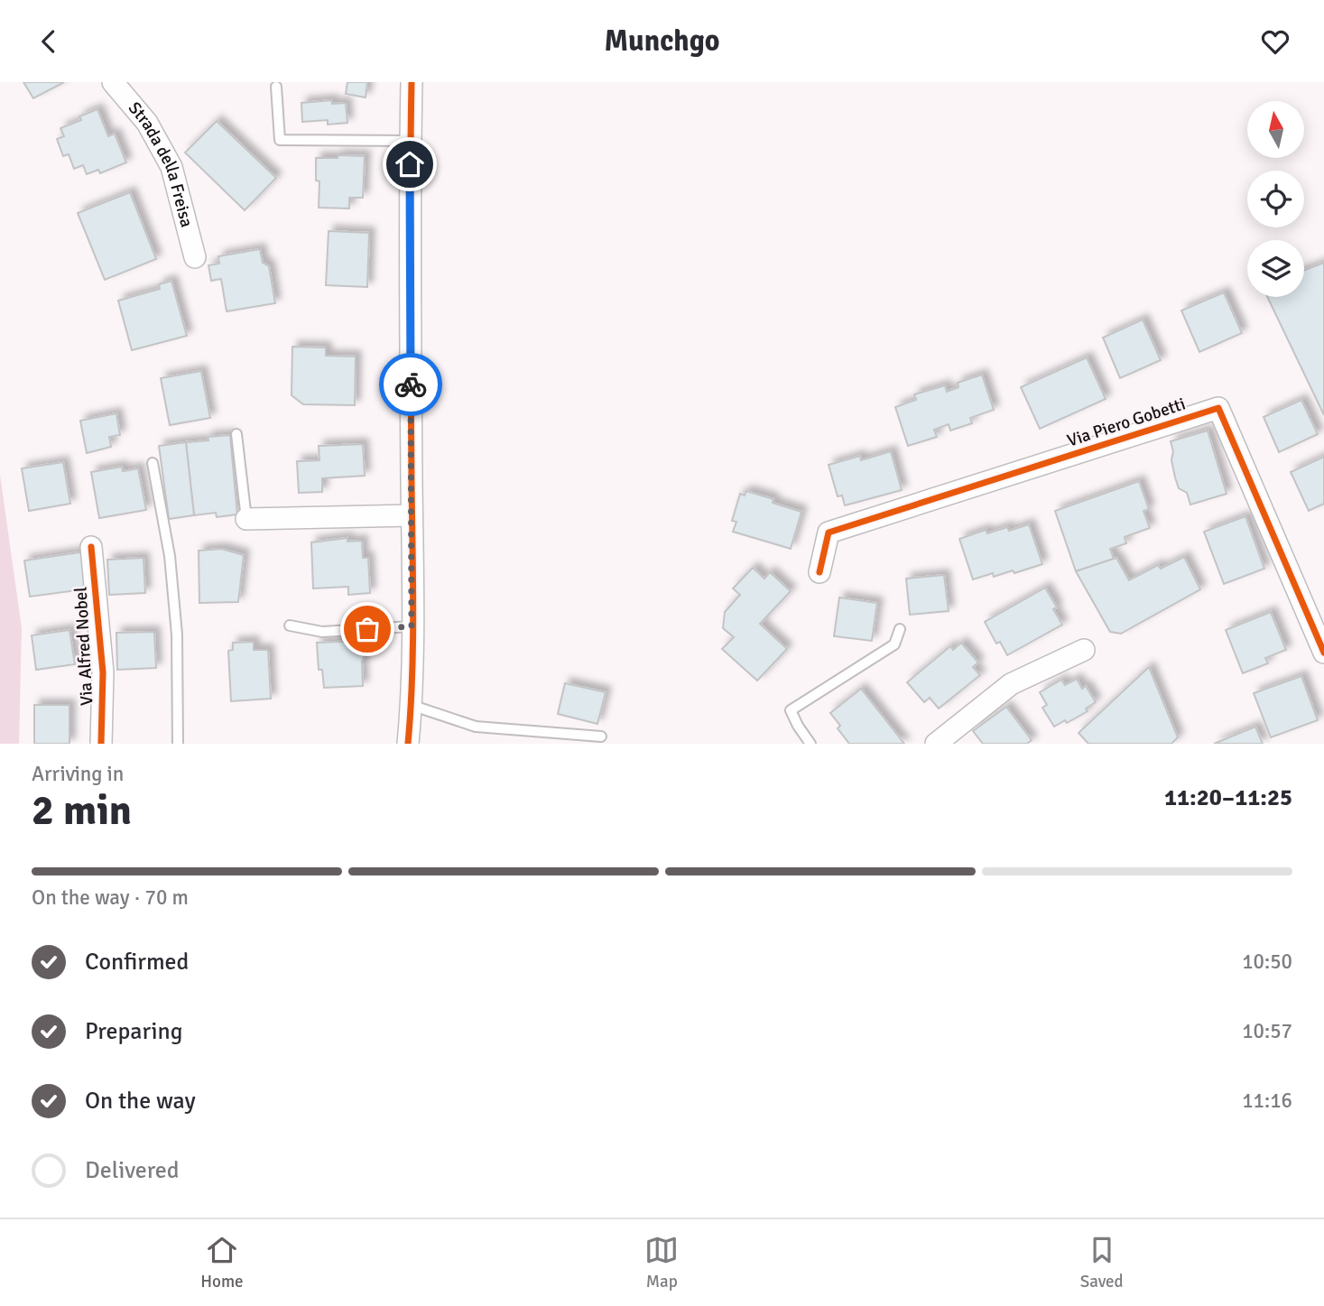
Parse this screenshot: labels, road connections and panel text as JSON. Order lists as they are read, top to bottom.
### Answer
{
  "streets": {
    "street": ["Strada della Freisa", "Via Piero Gobetti", "Via Alfred Nobel"]
  },
  "north": "top",
  "page": {
    "header": "Munchgo",
    "heading": ["2 min", "Arriving in", "11:20–11:25"],
    "bar": "On the way · 70 m",
    "list": [
      ["Confirmed", "10:50"],
      ["Preparing", "10:57"],
      ["On the way", "11:16"],
      "Delivered"
    ],
    "tabs": ["Home", "Map", "Saved"]
  }
}
